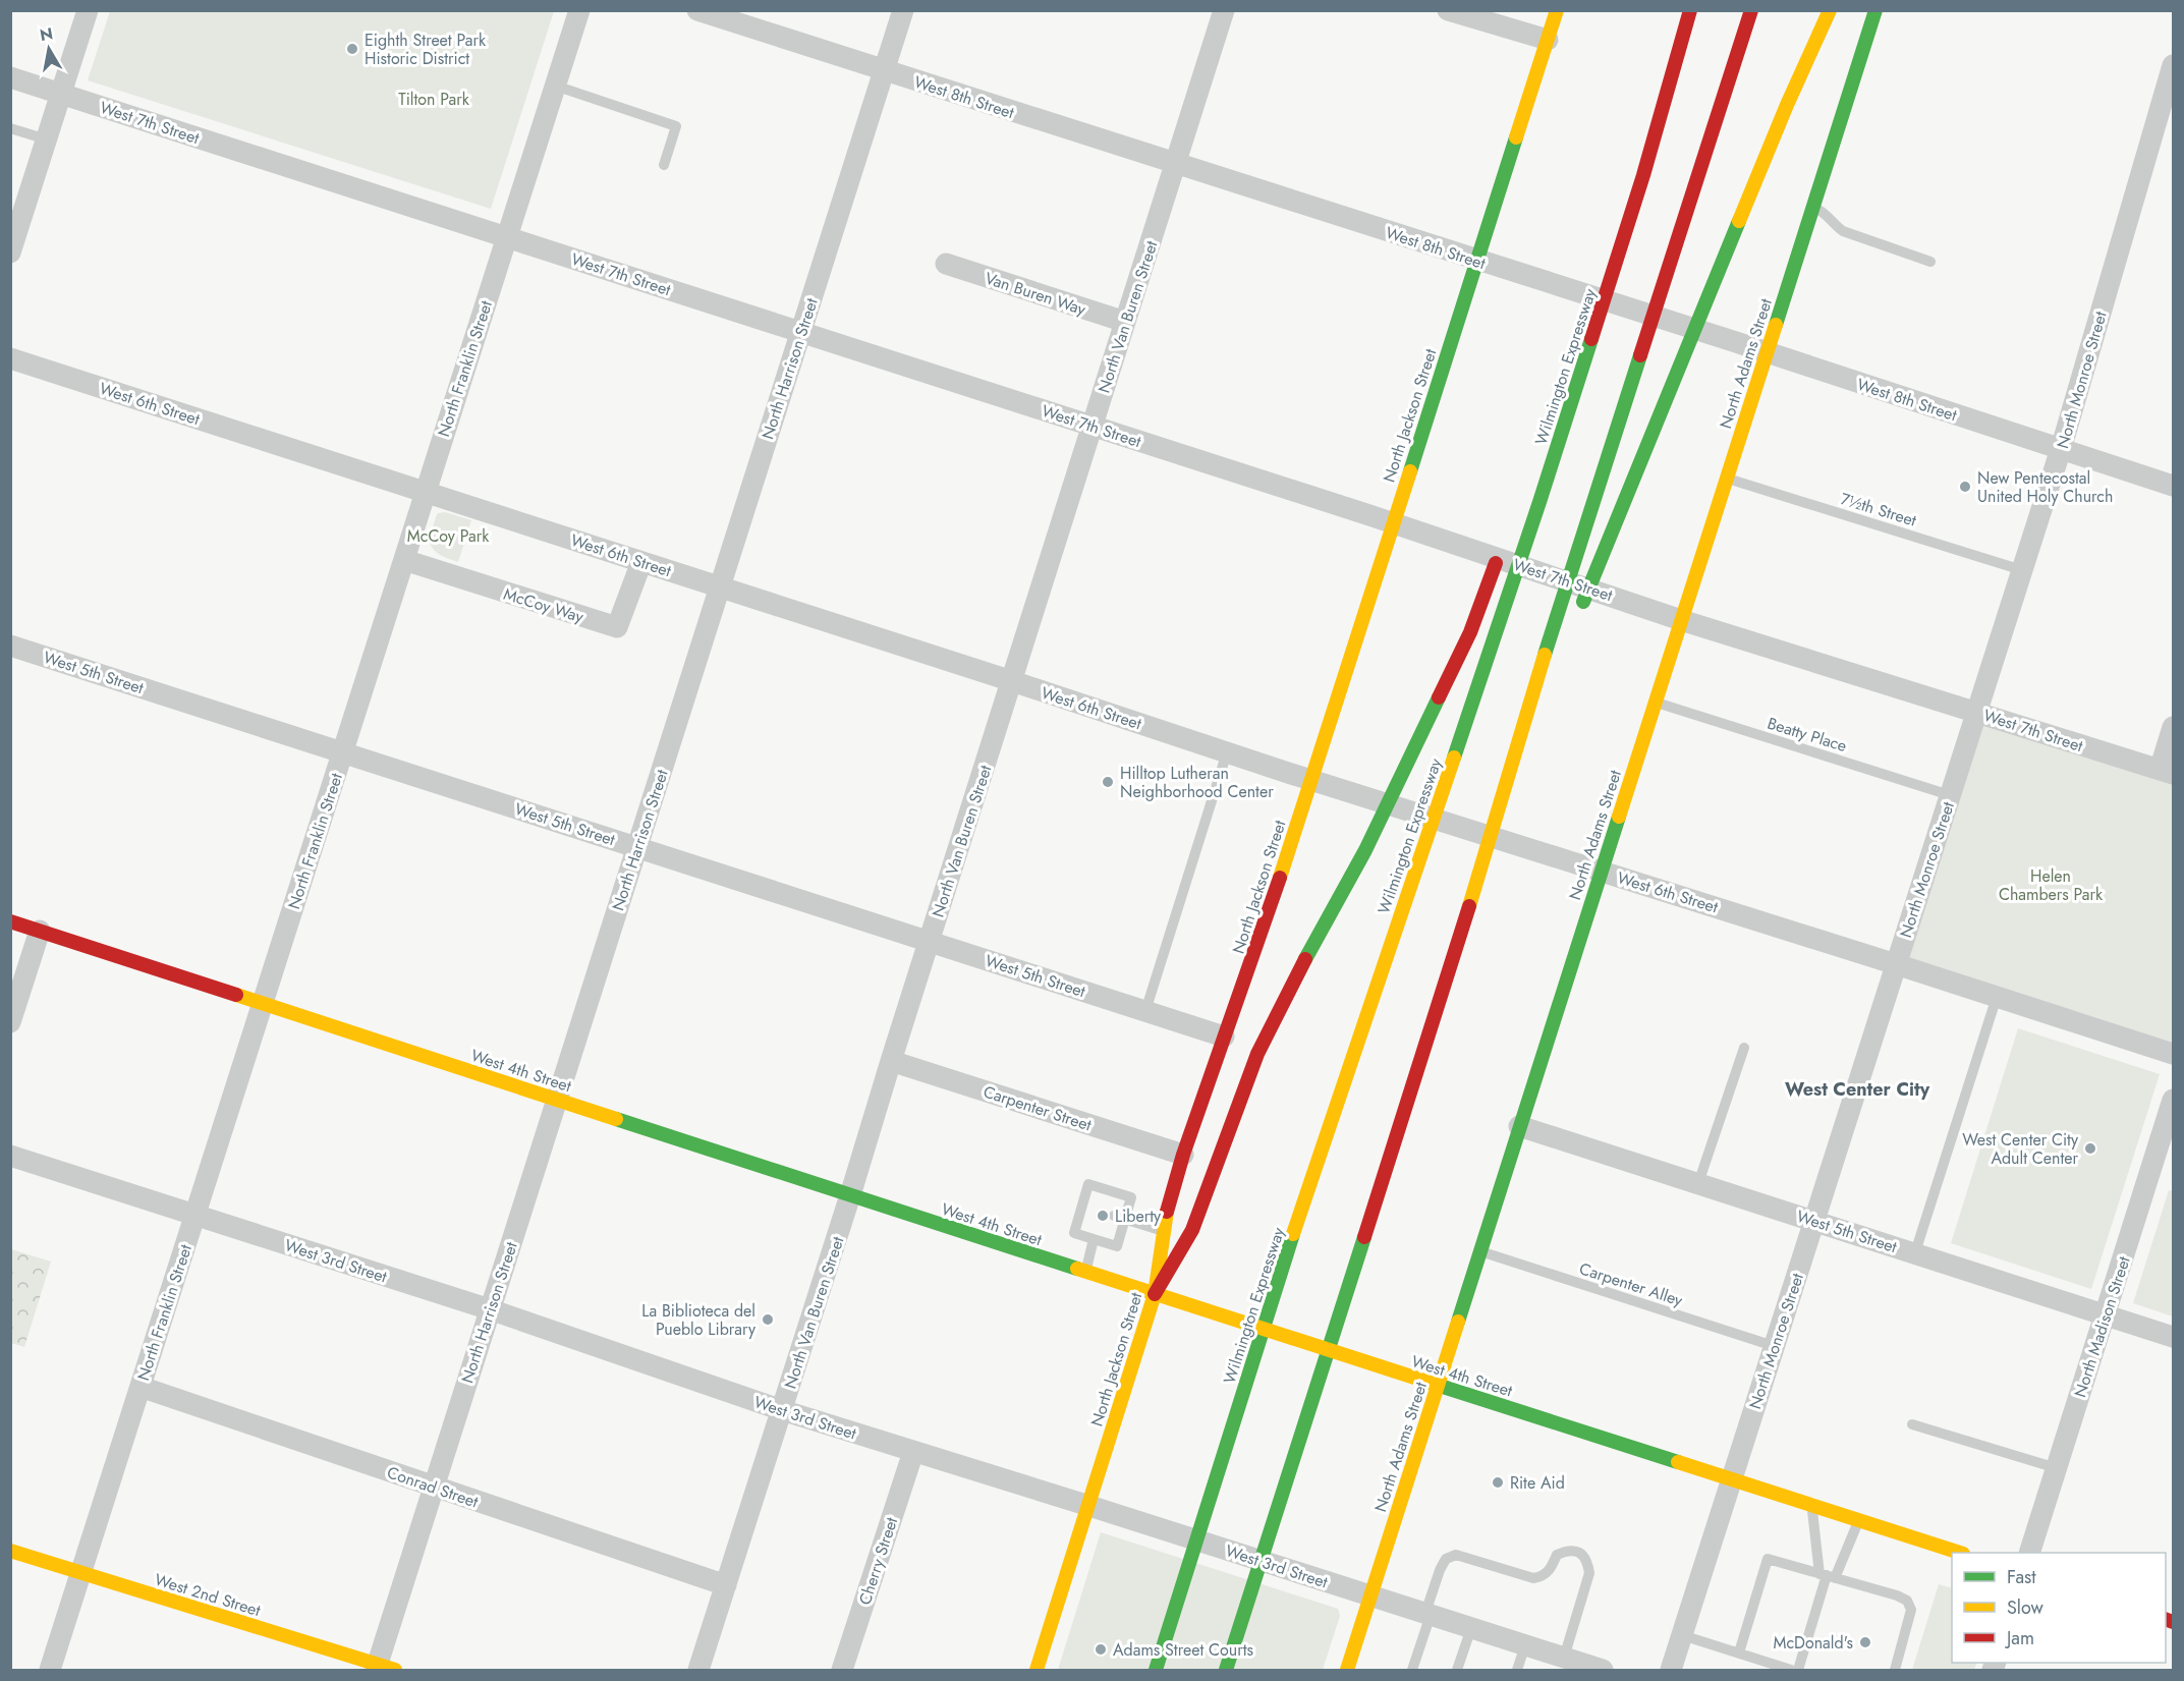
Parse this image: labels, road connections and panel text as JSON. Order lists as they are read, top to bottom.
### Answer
{
  "streets": {
    "main road": [
      "North Adams Street",
      "Wilmington Expressway",
      "North Jackson Street",
      "West 4th Street",
      "West 2nd Street"
    ],
    "street": [
      "West 8th Street",
      "West 7th Street",
      "Van Buren Way",
      "North Van Buren Street",
      "North Franklin Street",
      "North Harrison Street",
      "North Monroe Street",
      "West 6th Street",
      "McCoy Way",
      "West 5th Street",
      "Carpenter Street",
      "West 3rd Street",
      "North Madison Street",
      "Conrad Street",
      "Cherry Street"
    ],
    "lane": ["7½th Street", "Beatty Place", "Carpenter Alley"]
  },
  "crossings": [
    ["West 8th Street", "North Van Buren Street"],
    ["West 8th Street", "North Adams Street"],
    ["West 8th Street", "North Harrison Street"],
    ["West 8th Street", "North Monroe Street"],
    ["West 8th Street", "North Jackson Street"],
    ["West 7th Street", "North Van Buren Street"],
    ["West 7th Street", "North Adams Street"],
    ["West 7th Street", "North Franklin Street"],
    ["West 7th Street", "North Harrison Street"],
    ["West 7th Street", "North Monroe Street"],
    ["West 7th Street", "North Jackson Street"],
    ["Van Buren Way", "North Van Buren Street"],
    ["North Van Buren Street", "West 6th Street"],
    ["North Van Buren Street", "West 5th Street"],
    ["North Van Buren Street", "West 4th Street"],
    ["North Van Buren Street", "Carpenter Street"],
    ["North Van Buren Street", "West 3rd Street"],
    ["North Van Buren Street", "Conrad Street"],
    ["North Adams Street", "West 6th Street"],
    ["North Adams Street", "7½th Street"],
    ["North Adams Street", "West 5th Street"],
    ["North Adams Street", "Beatty Place"],
    ["North Adams Street", "West 4th Street"],
    ["North Adams Street", "West 3rd Street"],
    ["North Adams Street", "Carpenter Alley"],
    ["North Franklin Street", "West 6th Street"],
    ["North Franklin Street", "McCoy Way"],
    ["North Franklin Street", "West 5th Street"],
    ["North Franklin Street", "West 4th Street"],
    ["North Franklin Street", "West 3rd Street"],
    ["North Franklin Street", "Conrad Street"],
    ["North Franklin Street", "West 2nd Street"],
    ["North Harrison Street", "West 6th Street"],
    ["North Harrison Street", "West 5th Street"],
    ["North Harrison Street", "West 4th Street"],
    ["North Harrison Street", "West 3rd Street"],
    ["North Harrison Street", "Conrad Street"],
    ["North Harrison Street", "West 2nd Street"],
    ["North Monroe Street", "West 6th Street"],
    ["North Monroe Street", "7½th Street"],
    ["North Monroe Street", "West 5th Street"],
    ["North Monroe Street", "Beatty Place"],
    ["North Monroe Street", "West 4th Street"],
    ["North Monroe Street", "Carpenter Alley"],
    ["West 6th Street", "North Jackson Street"],
    ["West 6th Street", "McCoy Way"],
    ["North Jackson Street", "West 5th Street"],
    ["North Jackson Street", "West 4th Street"],
    ["North Jackson Street", "Carpenter Street"],
    ["North Jackson Street", "West 3rd Street"],
    ["West 5th Street", "North Madison Street"],
    ["West 3rd Street", "Cherry Street"]
  ],
  "districts": ["West Center City"],
  "parks": ["Tilton Park", "McCoy Park", "Helen Chambers Park"],
  "places": [
    "Eighth Street Park Historic District",
    "New Pentecostal United Holy Church",
    "Hilltop Lutheran Neighborhood Center",
    "West Center City Adult Center",
    "Liberty",
    "La Biblioteca del Pueblo Library",
    "Rite Aid",
    "McDonald's",
    "Adams Street Courts"
  ],
  "legend": ["Fast", "Slow", "Jam"],
  "north": "top"
}
